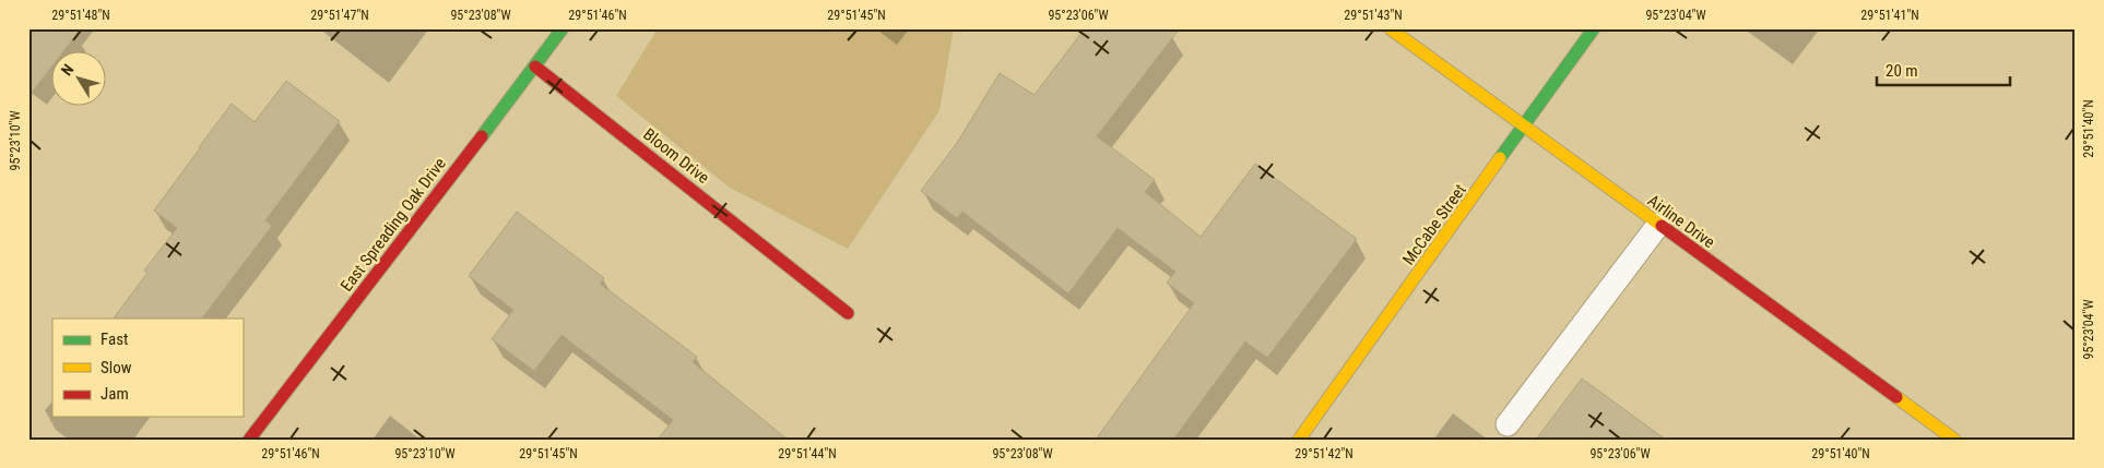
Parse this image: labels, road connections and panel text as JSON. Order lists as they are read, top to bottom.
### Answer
{
  "streets": {
    "street": [
      "Bloom Drive",
      "Airline Drive",
      "East Spreading Oak Drive",
      "McCabe Street"
    ]
  },
  "crossings": [
    ["Bloom Drive", "East Spreading Oak Drive"],
    ["Airline Drive", "McCabe Street"]
  ],
  "legend": ["Fast", "Slow", "Jam"],
  "scale_bar": "20 m",
  "north": "top left",
  "coordinates": [
    "29°51'48\"N",
    "29°51'47\"N",
    "95°23'08\"W",
    "29°51'46\"N",
    "29°51'45\"N",
    "95°23'06\"W",
    "29°51'43\"N",
    "95°23'04\"W",
    "29°51'41\"N",
    "29°51'40\"N",
    "95°23'10\"W",
    "29°51'44\"N",
    "29°51'42\"N"
  ]
}
